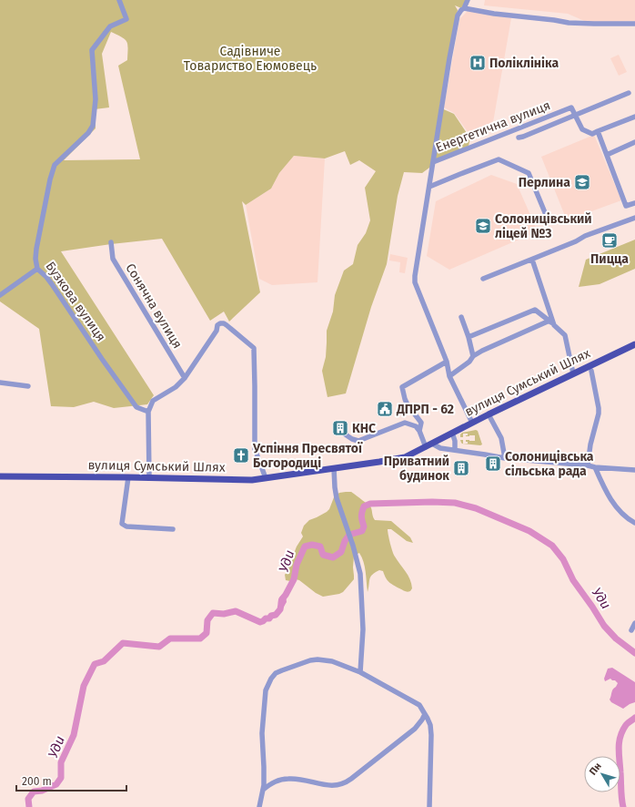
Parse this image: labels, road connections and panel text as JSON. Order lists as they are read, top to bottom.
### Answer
{
  "streets": {
    "main road": ["вулиця Сумський Шлях"],
    "street": ["Енергетична вулиця", "Бузкова вулиця", "Сонячна вулиця"]
  },
  "crossings": [
    ["Енергетична вулиця", "вулиця Сумський Шлях"]
  ],
  "water": ["Уди"],
  "parks": ["Садівниче Товариство Еюмовець"],
  "places": {
    "hospital": ["Поліклініка"],
    "school or university": ["Перлина", "Солоницівський ліцей №3"],
    "cafe": ["Пицца"],
    "public building": ["ДПРП - 62"],
    "building": ["КНС", "Солоницівська сільська рада", "Приватний будинок"],
    "church": ["Успіння Пресвятої Богородиці"]
  },
  "scale_bar": "200 m",
  "north": "top left"
}
